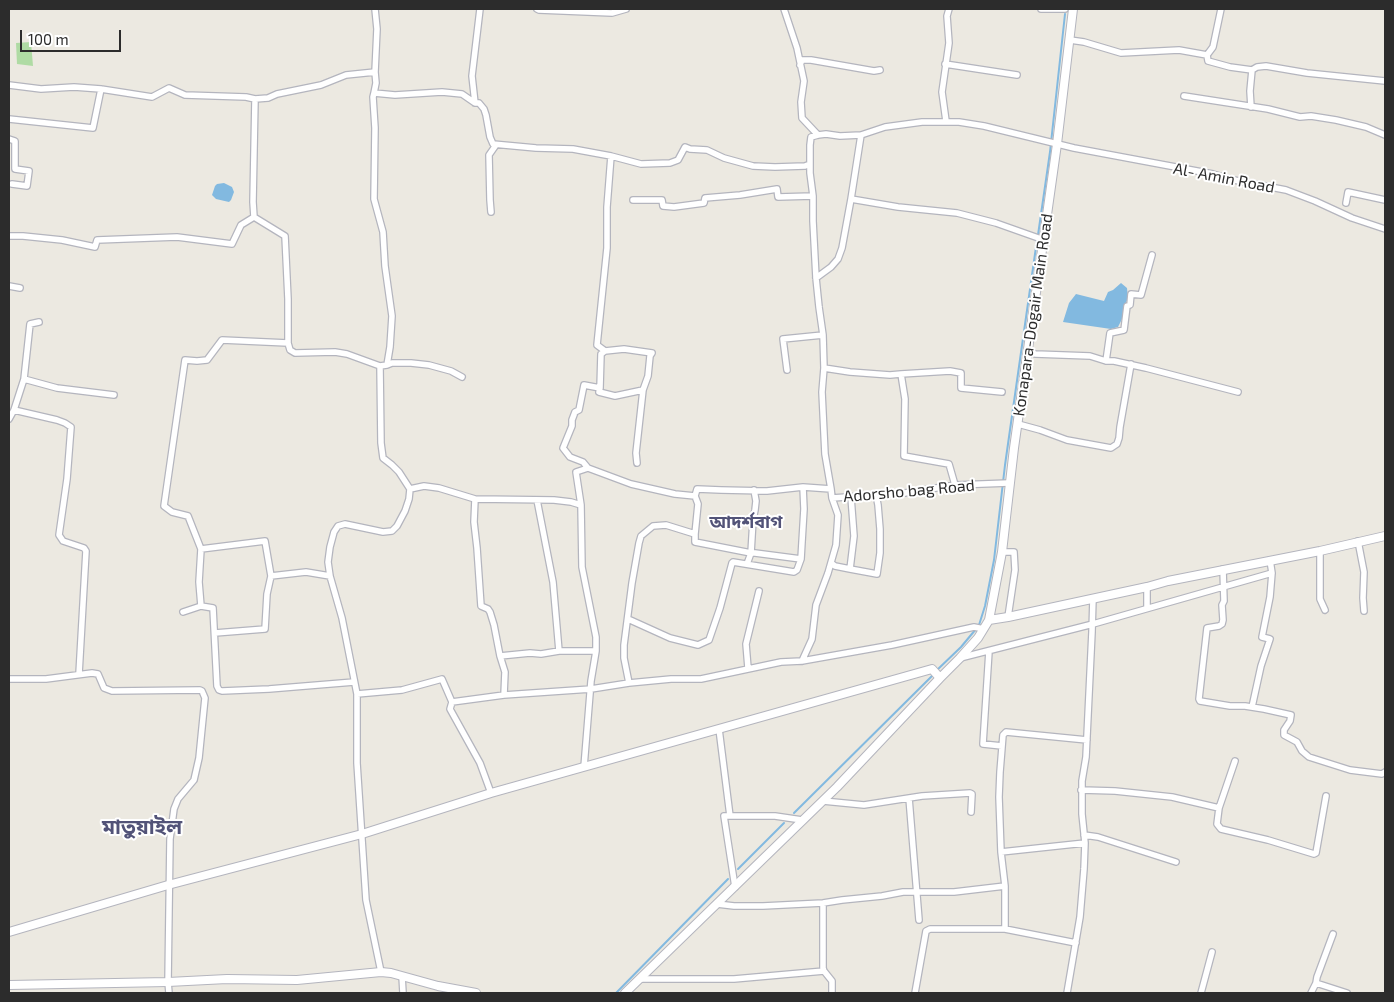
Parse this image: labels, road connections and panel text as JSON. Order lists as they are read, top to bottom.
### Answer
{
  "streets": {
    "street": ["Al- Amin Road", "Konapara-Dogair Main Road", "Adorsho bag Road"]
  },
  "crossings": [
    ["Al- Amin Road", "Konapara-Dogair Main Road"],
    ["Konapara-Dogair Main Road", "Adorsho bag Road"]
  ],
  "districts": ["আদর্শবাগ", "মাতুয়াইল"],
  "scale_bar": "100 m"
}
